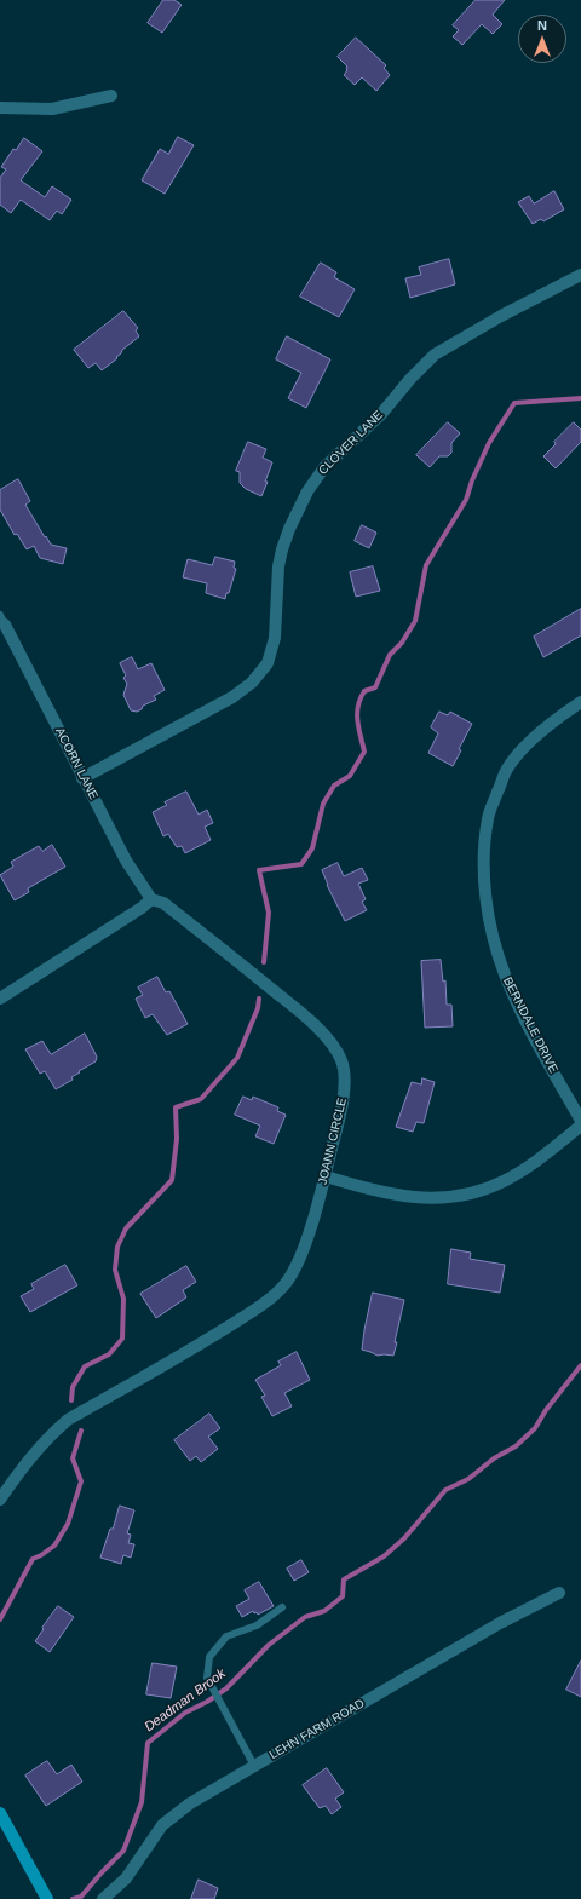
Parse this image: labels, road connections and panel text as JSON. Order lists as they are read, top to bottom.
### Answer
{
  "streets": {
    "street": [
      "CLOVER LANE",
      "ACORN LANE",
      "BERNDALE DRIVE",
      "JOANN CIRCLE",
      "LEHN FARM ROAD"
    ]
  },
  "crossings": [
    ["CLOVER LANE", "ACORN LANE"],
    ["ACORN LANE", "JOANN CIRCLE"]
  ],
  "water": ["Deadman Brook"],
  "north": "top"
}
